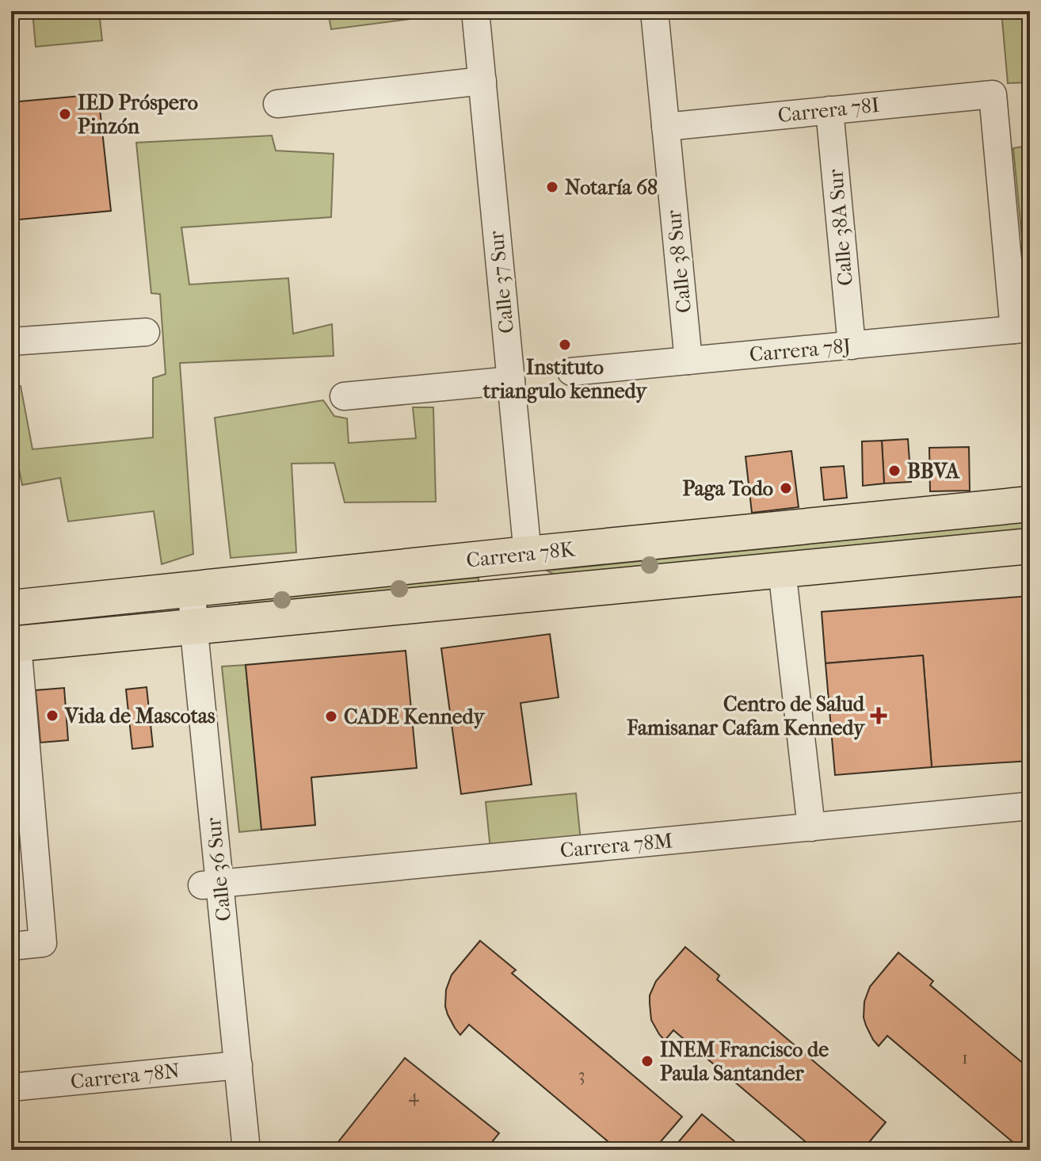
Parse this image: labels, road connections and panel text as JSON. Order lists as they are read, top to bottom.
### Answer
{
  "streets": {
    "main road": ["Carrera 78K"],
    "street": [
      "Carrera 78I",
      "Calle 38A Sur",
      "Calle 38 Sur",
      "Calle 37 Sur",
      "Carrera 78J",
      "Carrera 78M",
      "Calle 36 Sur",
      "Carrera 78N"
    ]
  },
  "crossings": [
    ["Carrera 78I", "Calle 38A Sur"],
    ["Carrera 78I", "Calle 38 Sur"],
    ["Carrera 78I", "Carrera 78J"],
    ["Calle 38A Sur", "Carrera 78J"],
    ["Calle 38 Sur", "Carrera 78J"],
    ["Calle 37 Sur", "Carrera 78K"],
    ["Carrera 78K", "Calle 36 Sur"],
    ["Carrera 78M", "Calle 36 Sur"],
    ["Calle 36 Sur", "Carrera 78N"]
  ],
  "places": {
    "other": [
      "IED Próspero Pinzón",
      "Notaría 68",
      "Instituto triangulo kennedy",
      "BBVA",
      "Paga Todo",
      "Vida de Mascotas",
      "CADE Kennedy",
      "INEM Francisco de Paula Santander"
    ],
    "health": ["Centro de Salud Famisanar Cafam Kennedy"]
  },
  "house_numbers": ["1", "3", "4"]
}
